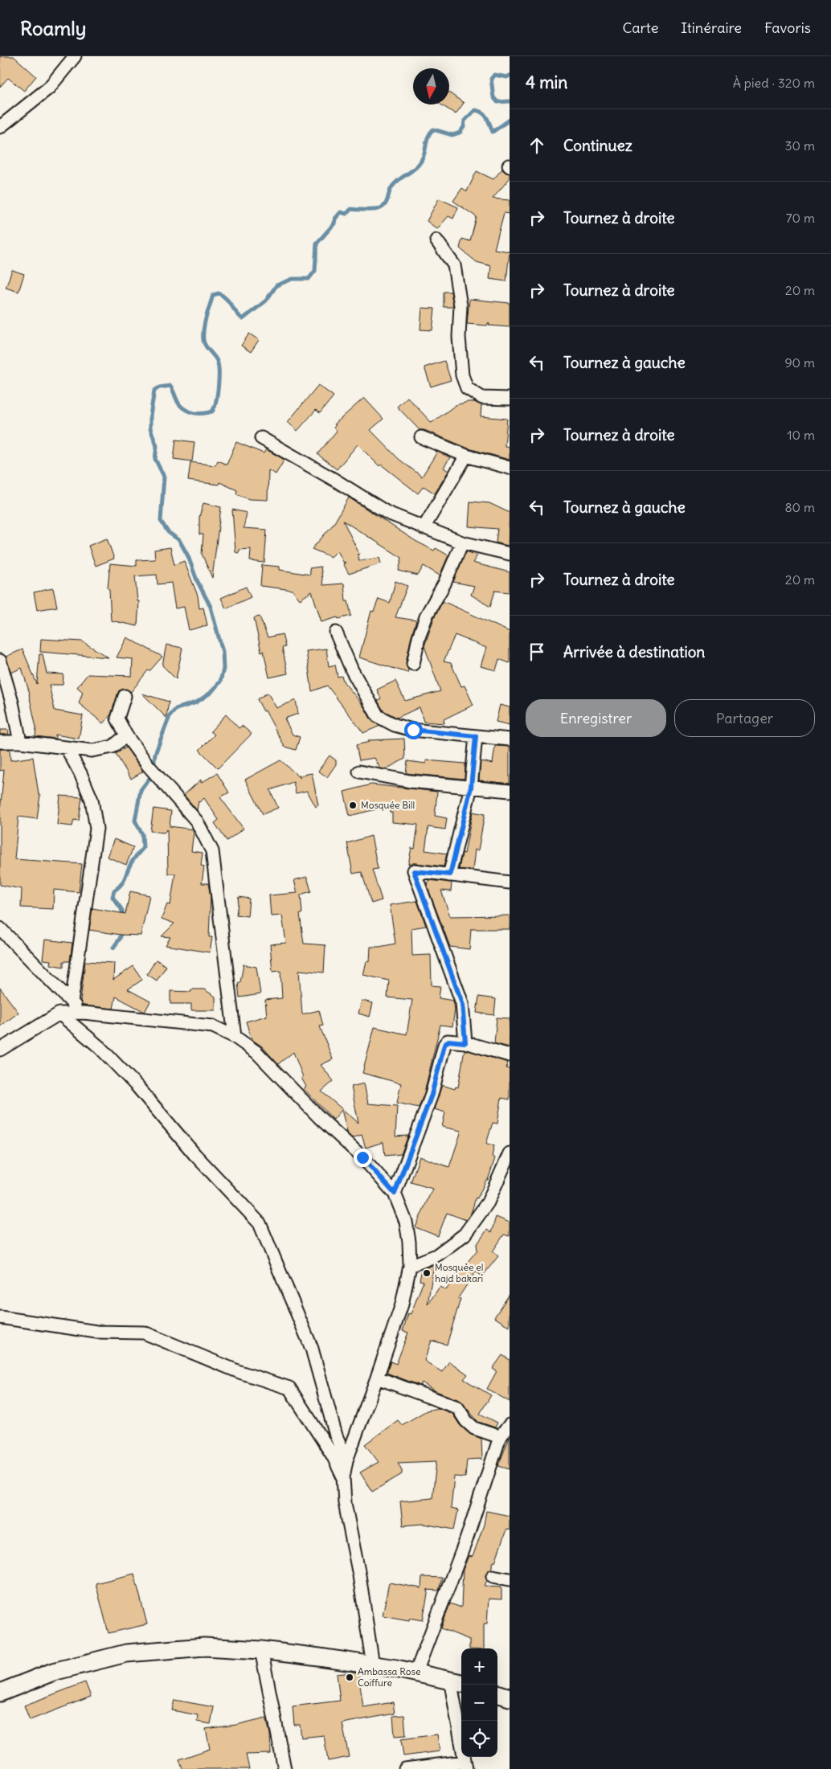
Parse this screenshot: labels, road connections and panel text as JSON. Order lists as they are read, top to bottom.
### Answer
{
  "places": ["Mosquée Bill", "Mosquée el hajd bakari", "Ambassa Rose Coiffure"],
  "north": "bottom",
  "page": {
    "header": "Roamly",
    "nav": ["Carte", "Itinéraire", "Favoris"],
    "heading": ["4 min", "À pied · 320 m"],
    "list": [
      ["Continuez", "30 m"],
      ["Tournez à droite", "70 m"],
      ["Tournez à droite", "20 m"],
      ["Tournez à gauche", "90 m"],
      ["Tournez à droite", "10 m"],
      ["Tournez à gauche", "80 m"],
      ["Tournez à droite", "20 m"],
      "Arrivée à destination"
    ],
    "buttons": ["Enregistrer", "Partager"],
    "map_buttons": ["+", "−"]
  }
}
